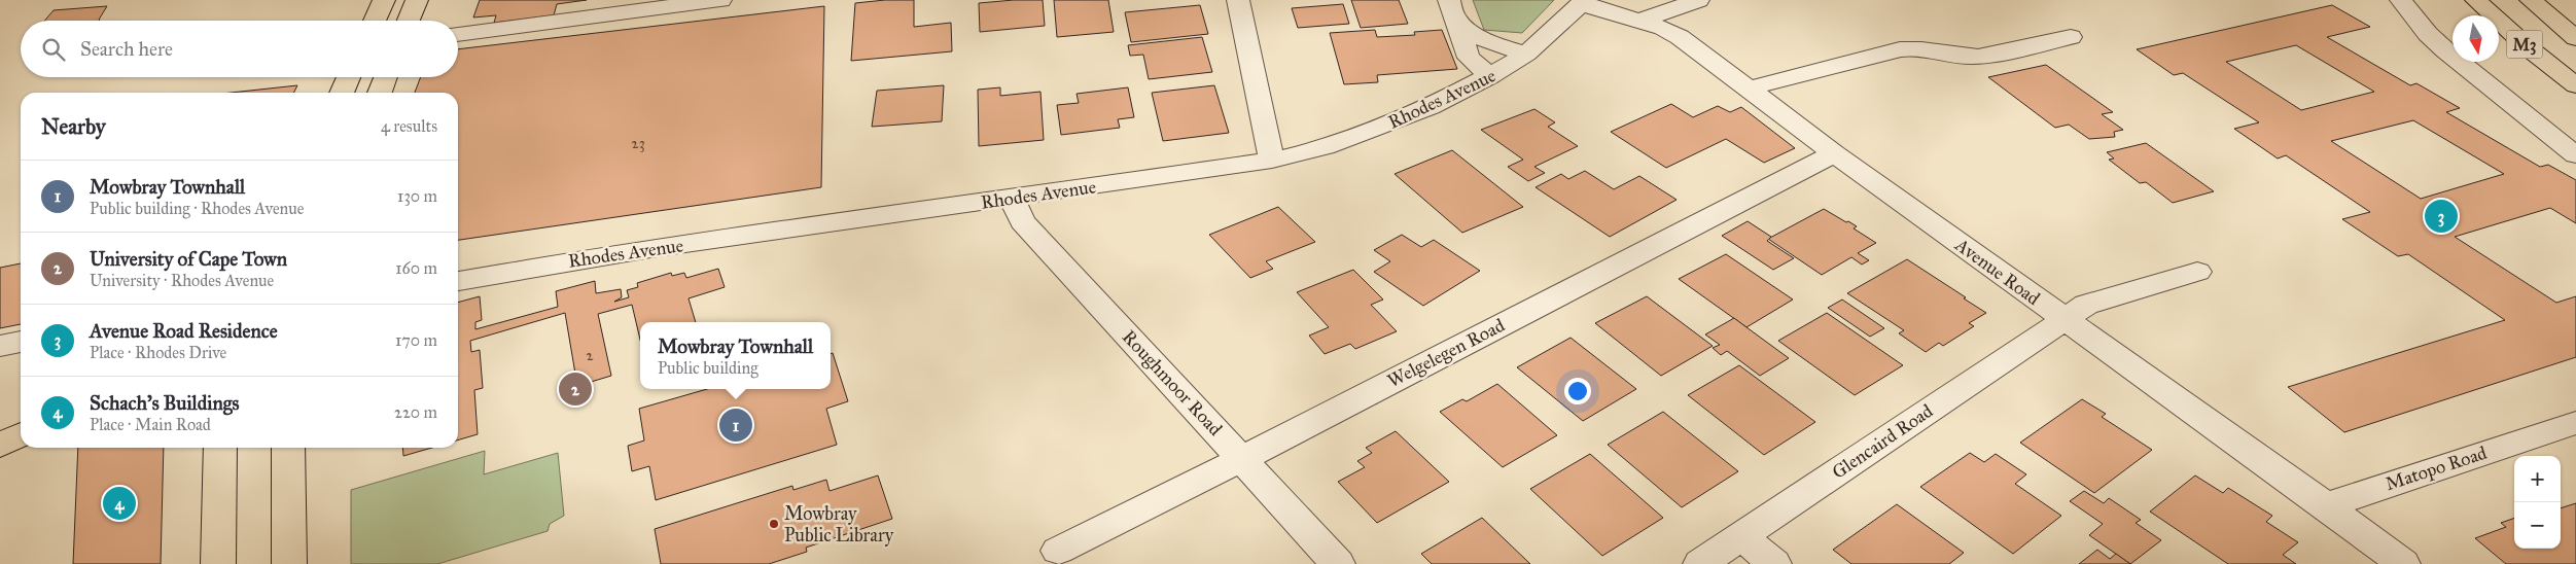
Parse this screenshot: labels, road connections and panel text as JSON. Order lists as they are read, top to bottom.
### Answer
{
  "streets": {
    "main road": ["M3"],
    "street": [
      "Rhodes Avenue",
      "Avenue Road",
      "Welgelegen Road",
      "Roughmoor Road",
      "Glencaird Road",
      "Matopo Road"
    ]
  },
  "crossings": [
    ["Rhodes Avenue", "Avenue Road"],
    ["Rhodes Avenue", "Roughmoor Road"],
    ["Avenue Road", "Welgelegen Road"],
    ["Avenue Road", "Glencaird Road"],
    ["Avenue Road", "Matopo Road"],
    ["Welgelegen Road", "Roughmoor Road"]
  ],
  "places": ["Mowbray Public Library"],
  "house_numbers": ["23", "2"],
  "north": "bottom",
  "page": {
    "search": "Search here",
    "heading": ["Nearby", "4 results"],
    "list": [
      {
        "mark": "1",
        "name": "Mowbray Townhall",
        "note": "Public building · Rhodes Avenue",
        "value": "130 m"
      },
      {
        "mark": "2",
        "name": "University of Cape Town",
        "note": "University · Rhodes Avenue",
        "value": "160 m"
      },
      {
        "mark": "3",
        "name": "Avenue Road Residence",
        "note": "Place · Rhodes Drive",
        "value": "170 m"
      },
      {
        "mark": "4",
        "name": "Schach's Buildings",
        "note": "Place · Main Road",
        "value": "220 m"
      }
    ],
    "pins": [
      "3",
      "2",
      "1",
      "4"
    ],
    "popup": ["Mowbray Townhall", "Public building"],
    "map_buttons": ["+", "−"]
  }
}
